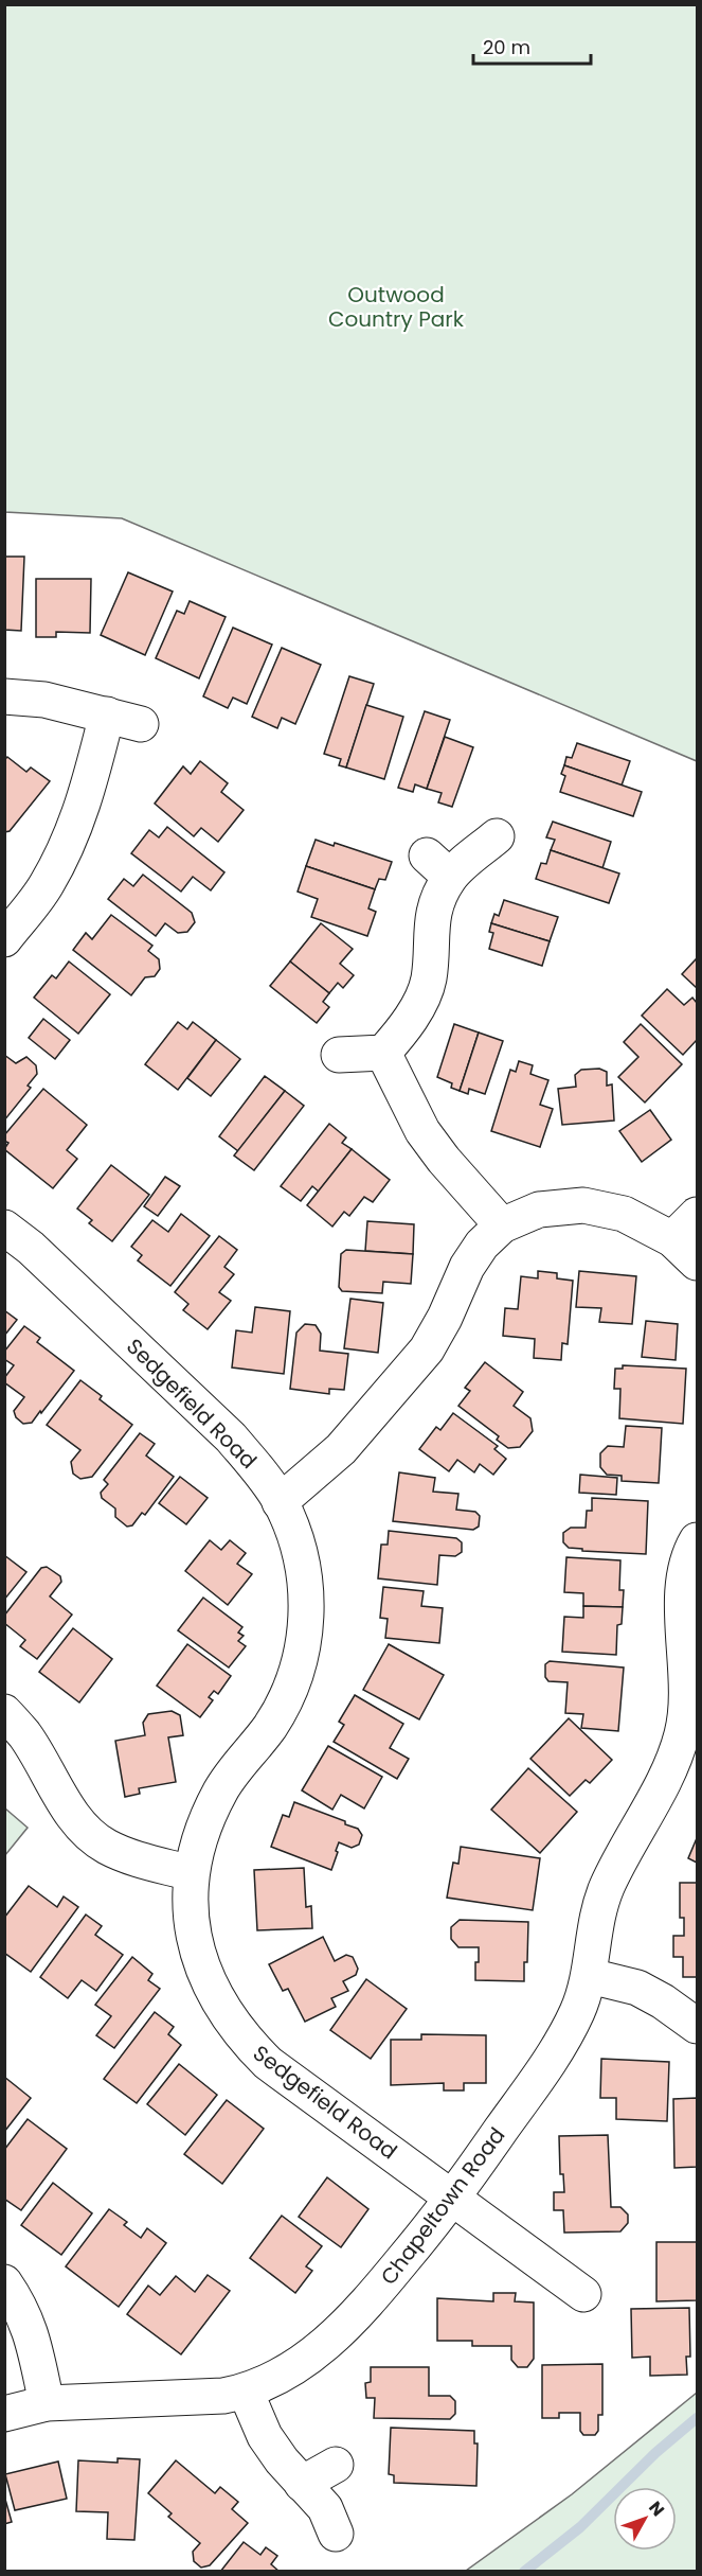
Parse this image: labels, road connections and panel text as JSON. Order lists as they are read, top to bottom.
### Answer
{
  "streets": {
    "street": ["Sedgefield Road", "Chapeltown Road"]
  },
  "crossings": [
    ["Sedgefield Road", "Chapeltown Road"]
  ],
  "parks": ["Outwood Country Park"],
  "scale_bar": "20 m",
  "north": "top right"
}
